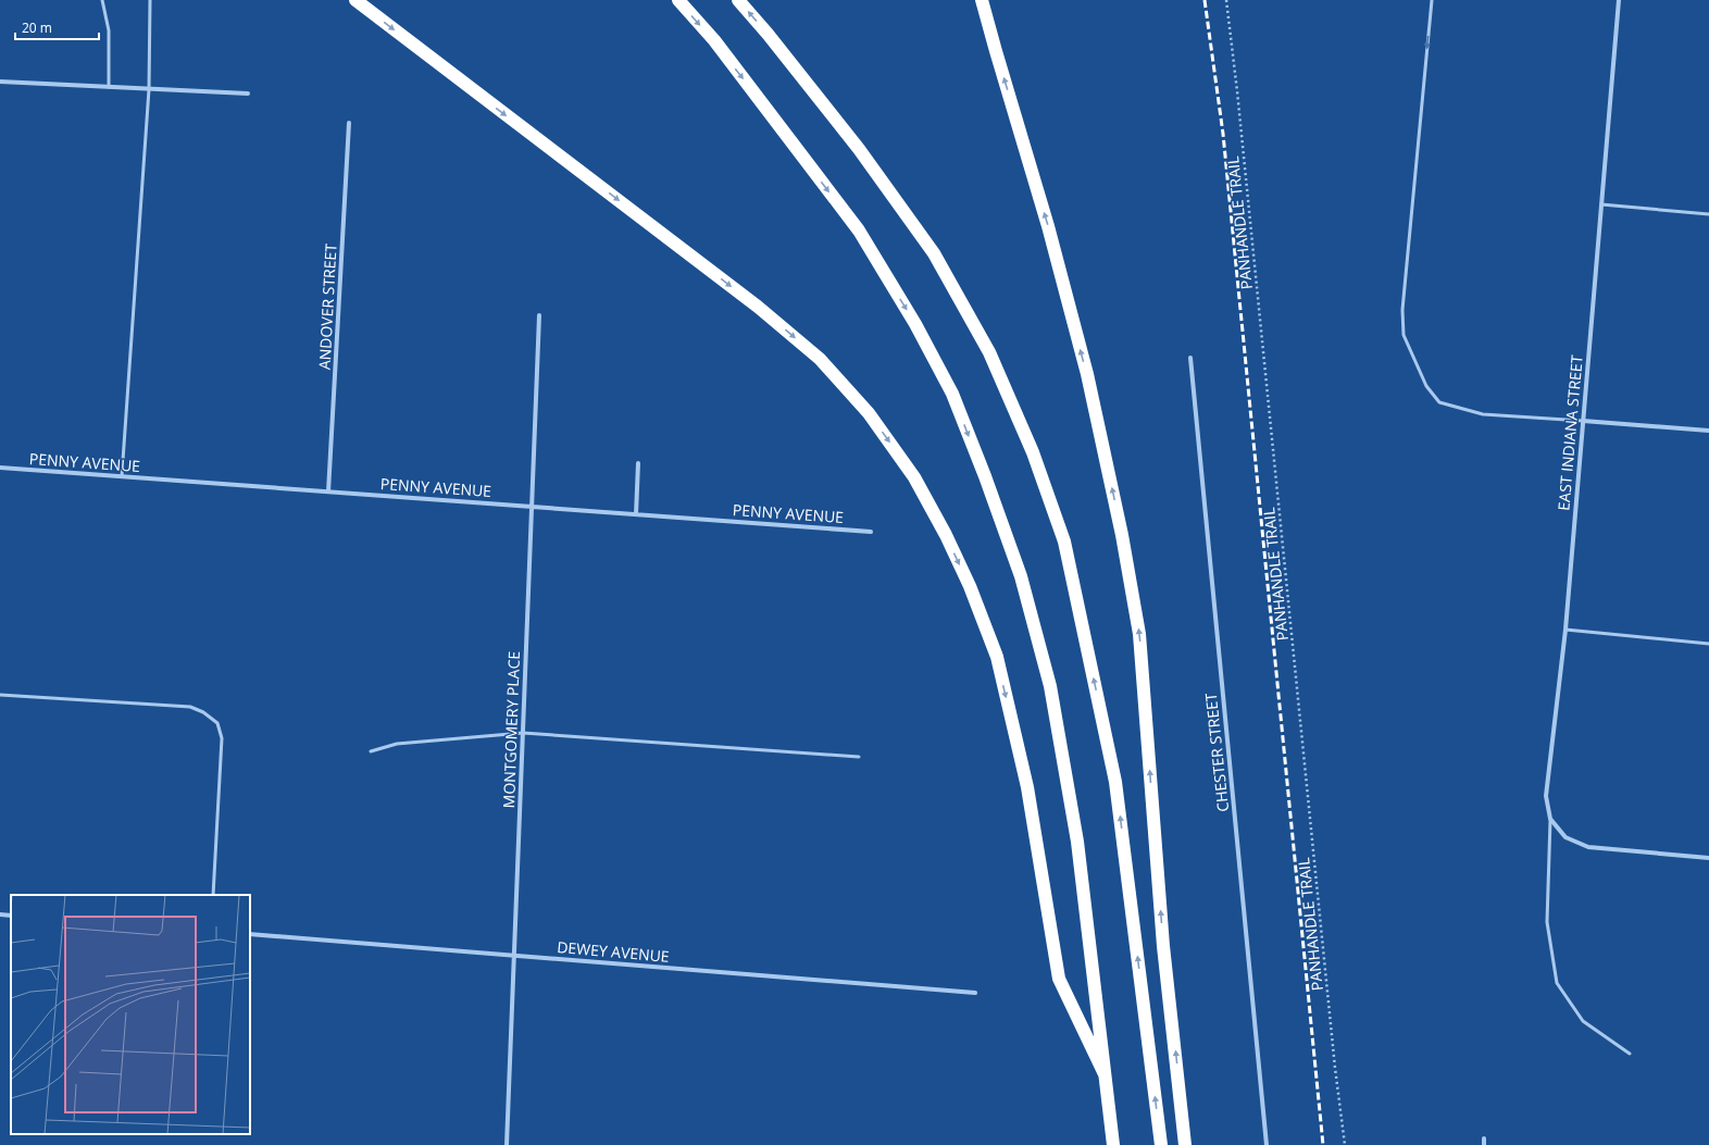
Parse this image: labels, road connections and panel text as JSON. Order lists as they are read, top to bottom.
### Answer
{
  "streets": {
    "street": [
      "ANDOVER STREET",
      "EAST INDIANA STREET",
      "PENNY AVENUE",
      "MONTGOMERY PLACE",
      "CHESTER STREET",
      "DEWEY AVENUE"
    ],
    "path": ["PANHANDLE TRAIL"]
  },
  "crossings": [
    ["ANDOVER STREET", "PENNY AVENUE"],
    ["PENNY AVENUE", "MONTGOMERY PLACE"],
    ["MONTGOMERY PLACE", "DEWEY AVENUE"]
  ],
  "scale_bar": "20 m"
}
